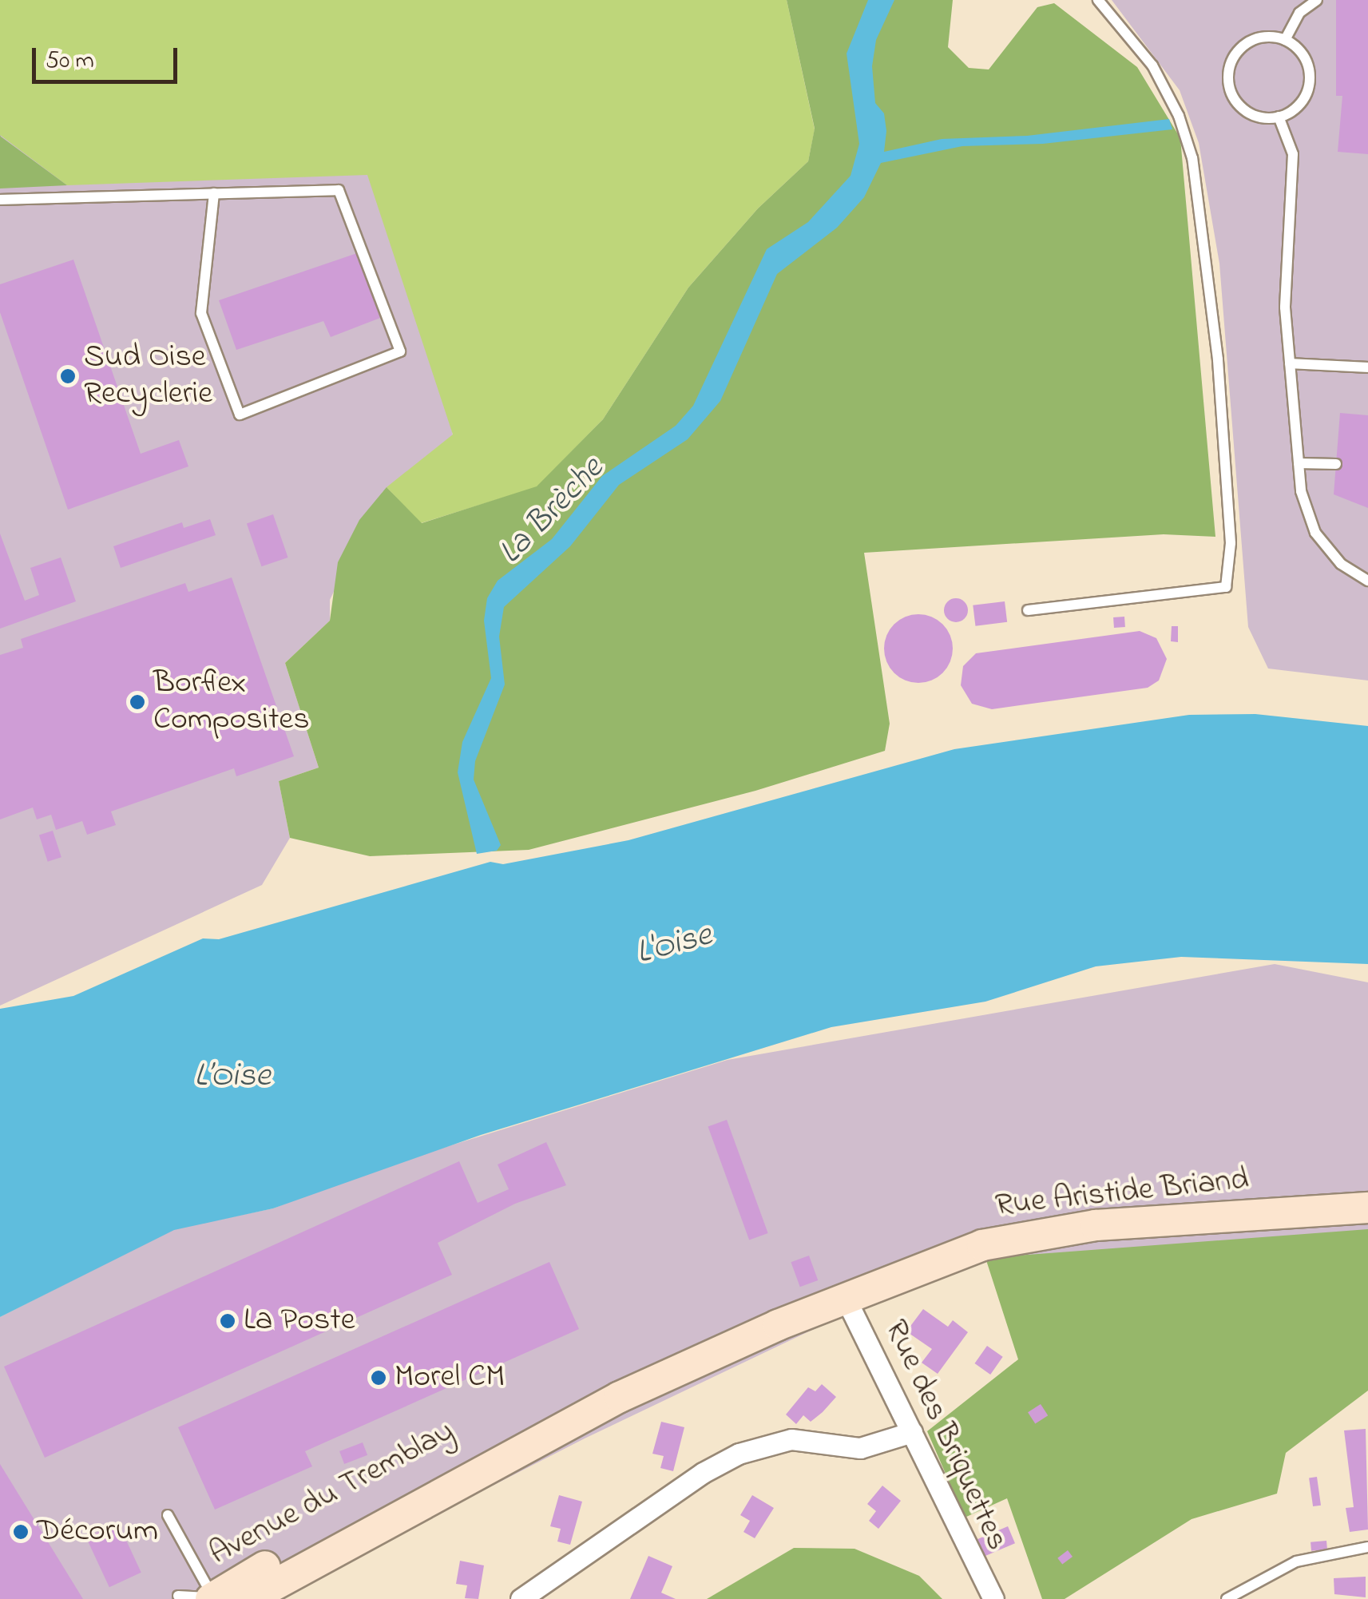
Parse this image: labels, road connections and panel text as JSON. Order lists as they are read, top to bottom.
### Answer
{
  "streets": {
    "main road": ["Rue Aristide Briand", "Avenue du Tremblay"],
    "street": ["Rue des Briquettes"]
  },
  "crossings": [
    ["Rue Aristide Briand", "Rue des Briquettes"],
    ["Rue Aristide Briand", "Avenue du Tremblay"],
    ["Rue des Briquettes", "Avenue du Tremblay"]
  ],
  "water": ["La Brèche", "L'Oise", "L’Oise"],
  "places": [
    "Sud Oise Recyclerie",
    "Borflex Composites",
    "La Poste",
    "Morel CM",
    "Décorum"
  ],
  "scale_bar": "50 m"
}
